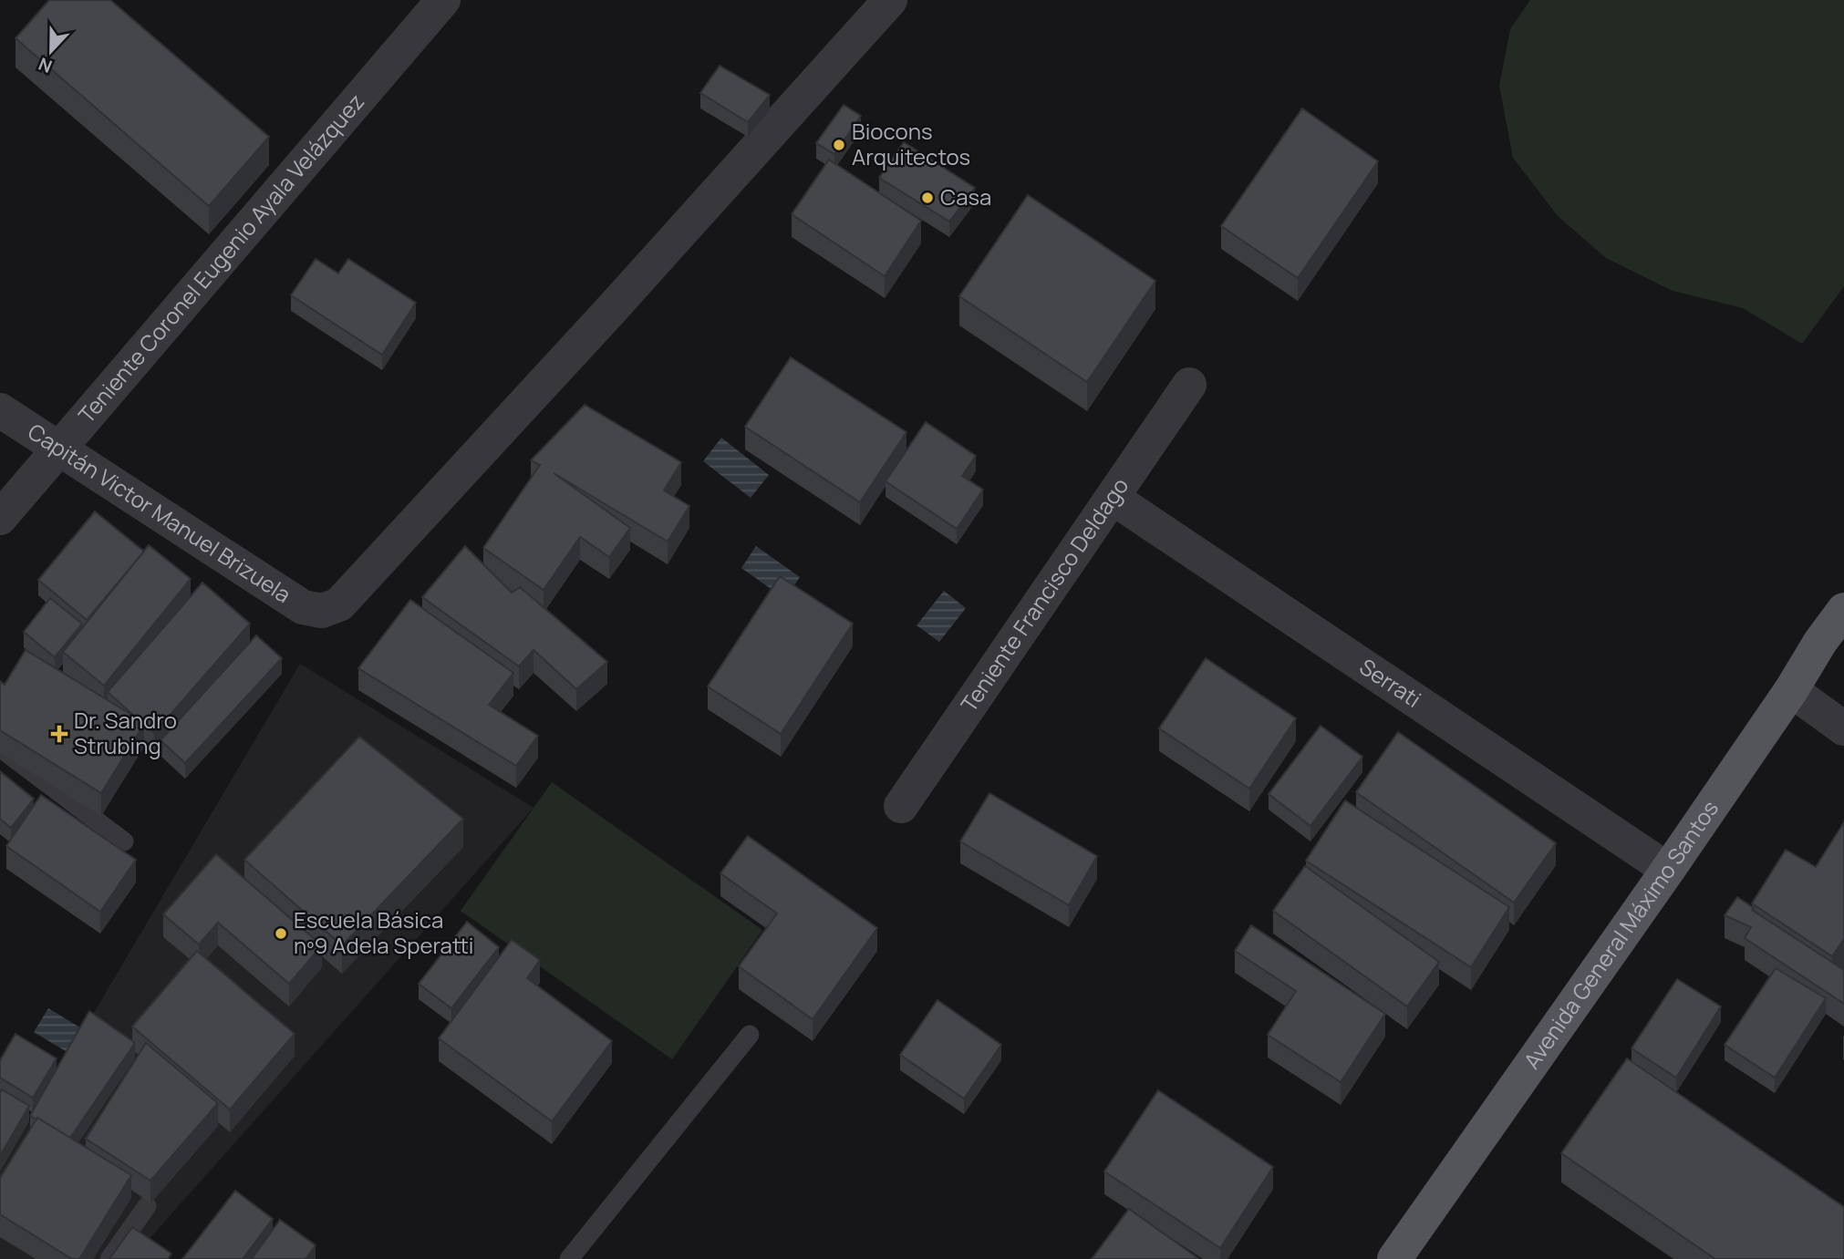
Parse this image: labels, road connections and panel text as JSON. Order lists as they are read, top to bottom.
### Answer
{
  "streets": {
    "main road": ["Avenida General Máximo Santos"],
    "street": [
      "Teniente Coronel Eugenio Ayala Velázquez",
      "Capitán Victor Manuel Brizuela",
      "Teniente Francisco Deldago",
      "Serrati"
    ]
  },
  "crossings": [
    ["Teniente Coronel Eugenio Ayala Velázquez", "Capitán Victor Manuel Brizuela"],
    ["Teniente Francisco Deldago", "Serrati"],
    ["Serrati", "Avenida General Máximo Santos"]
  ],
  "places": {
    "other": ["Biocons Arquitectos", "Casa", "Escuela Básica nº9 Adela Speratti"],
    "health": ["Dr. Sandro Strubing"]
  },
  "north": "bottom"
}
